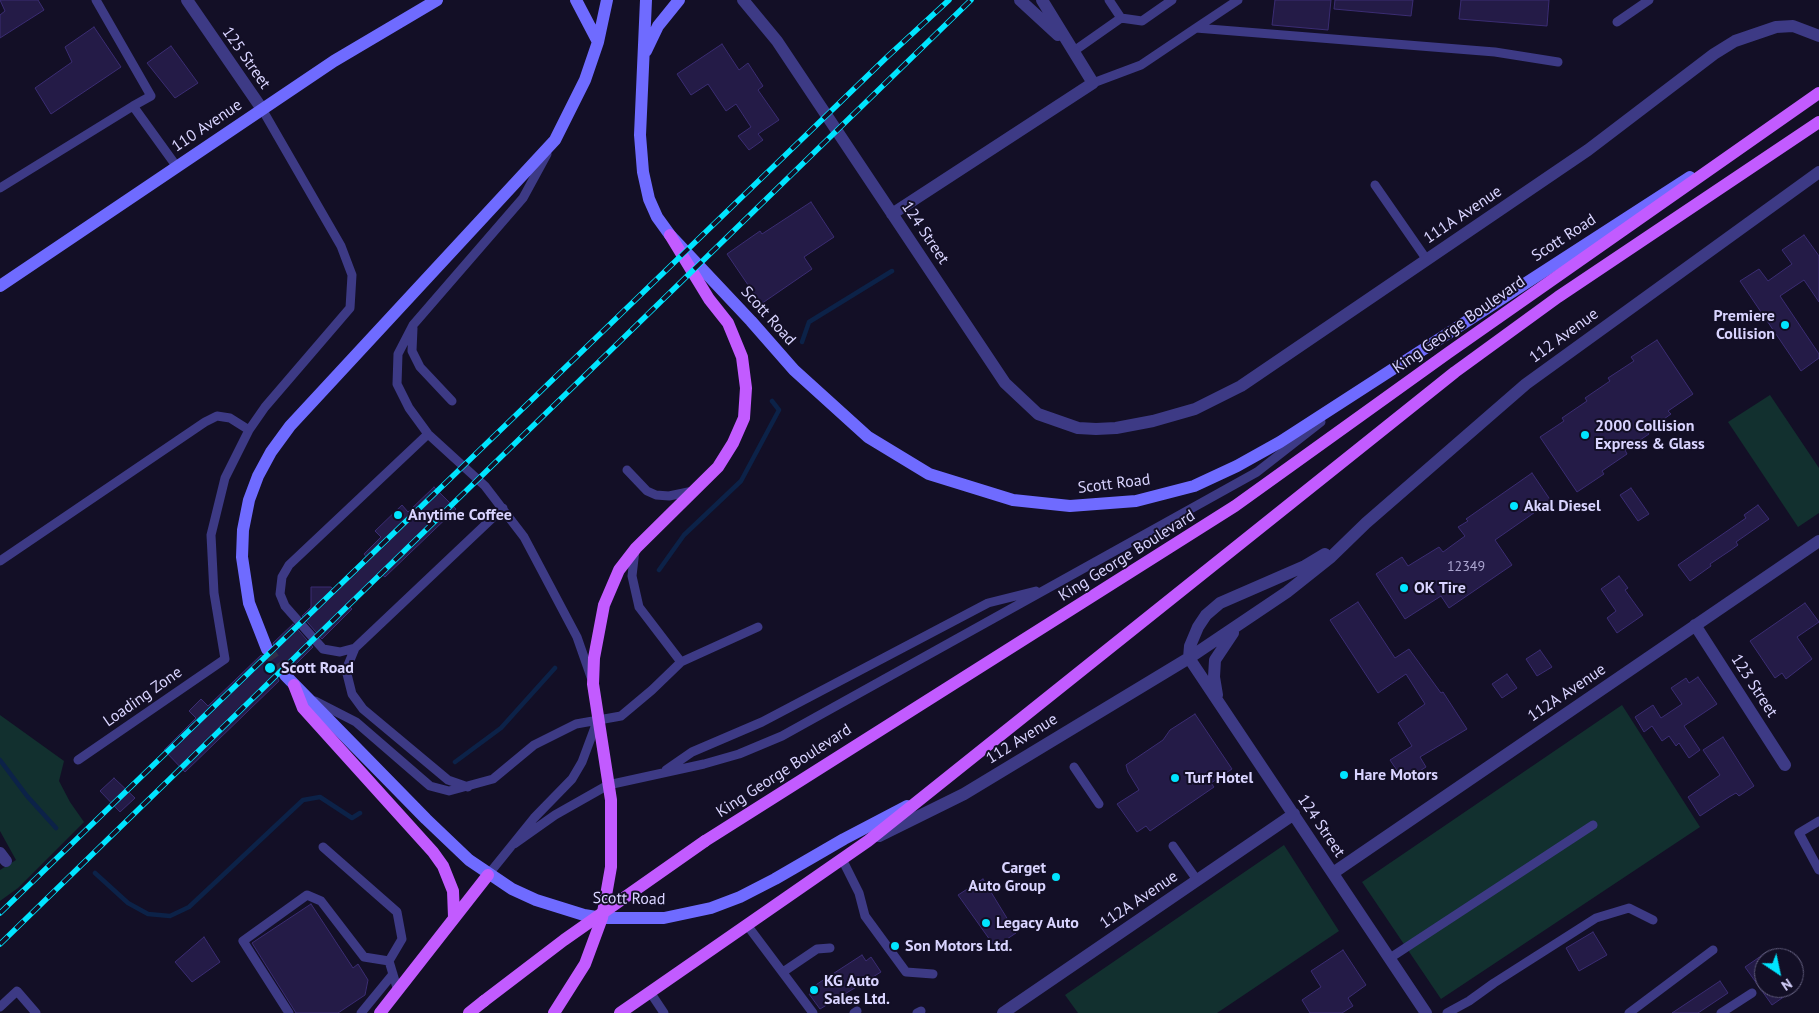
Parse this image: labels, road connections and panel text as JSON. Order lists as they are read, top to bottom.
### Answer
{
  "streets": {
    "main road": ["110 Avenue", "Scott Road", "King George Boulevard"],
    "street": [
      "125 Street",
      "111A Avenue",
      "124 Street",
      "112 Avenue",
      "123 Street",
      "112A Avenue"
    ],
    "lane": ["Loading Zone"]
  },
  "crossings": [
    ["125 Street", "110 Avenue"],
    ["111A Avenue", "124 Street"],
    ["124 Street", "112 Avenue"],
    ["124 Street", "112A Avenue"],
    ["Scott Road", "King George Boulevard"],
    ["123 Street", "112A Avenue"]
  ],
  "places": [
    "Premiere Collision",
    "2000 Collision Express & Glass",
    "Akal Diesel",
    "Anytime Coffee",
    "OK Tire",
    "Scott Road",
    "Hare Motors",
    "Turf Hotel",
    "Carget Auto Group",
    "Legacy Auto",
    "Son Motors Ltd.",
    "KG Auto Sales Ltd."
  ],
  "house_numbers": ["12349"],
  "north": "bottom right"
}
